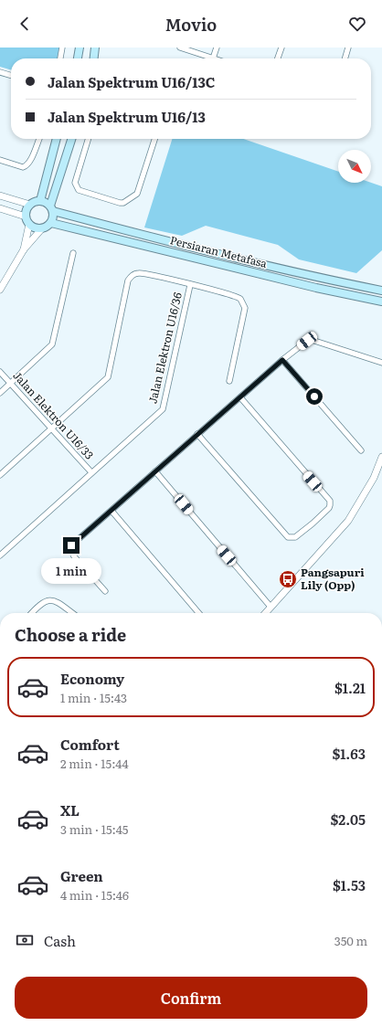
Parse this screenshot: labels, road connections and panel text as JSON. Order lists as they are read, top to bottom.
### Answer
{
  "streets": {
    "main road": ["Persiaran Metafasa"],
    "street": ["Jalan Elektron U16/36", "Jalan Elektron U16/33"]
  },
  "crossings": [
    ["Jalan Elektron U16/36", "Jalan Elektron U16/33"]
  ],
  "places": {
    "bus stop": ["Pangsapuri Lily (Opp)"]
  },
  "north": "bottom right",
  "page": {
    "header": "Movio",
    "banner": ["Jalan Spektrum U16/13C", "Jalan Spektrum U16/13"],
    "bubble": "1 min",
    "heading": "Choose a ride",
    "list": [
      {
        "name": "Economy",
        "note": "1 min · 15:43",
        "value": "$1.21"
      },
      {
        "name": "Comfort",
        "note": "2 min · 15:44",
        "value": "$1.63"
      },
      {
        "name": "XL",
        "note": "3 min · 15:45",
        "value": "$2.05"
      },
      {
        "name": "Green",
        "note": "4 min · 15:46",
        "value": "$1.53"
      }
    ],
    "pay": ["Cash", "350 m"],
    "buttons": "Confirm"
  }
}
